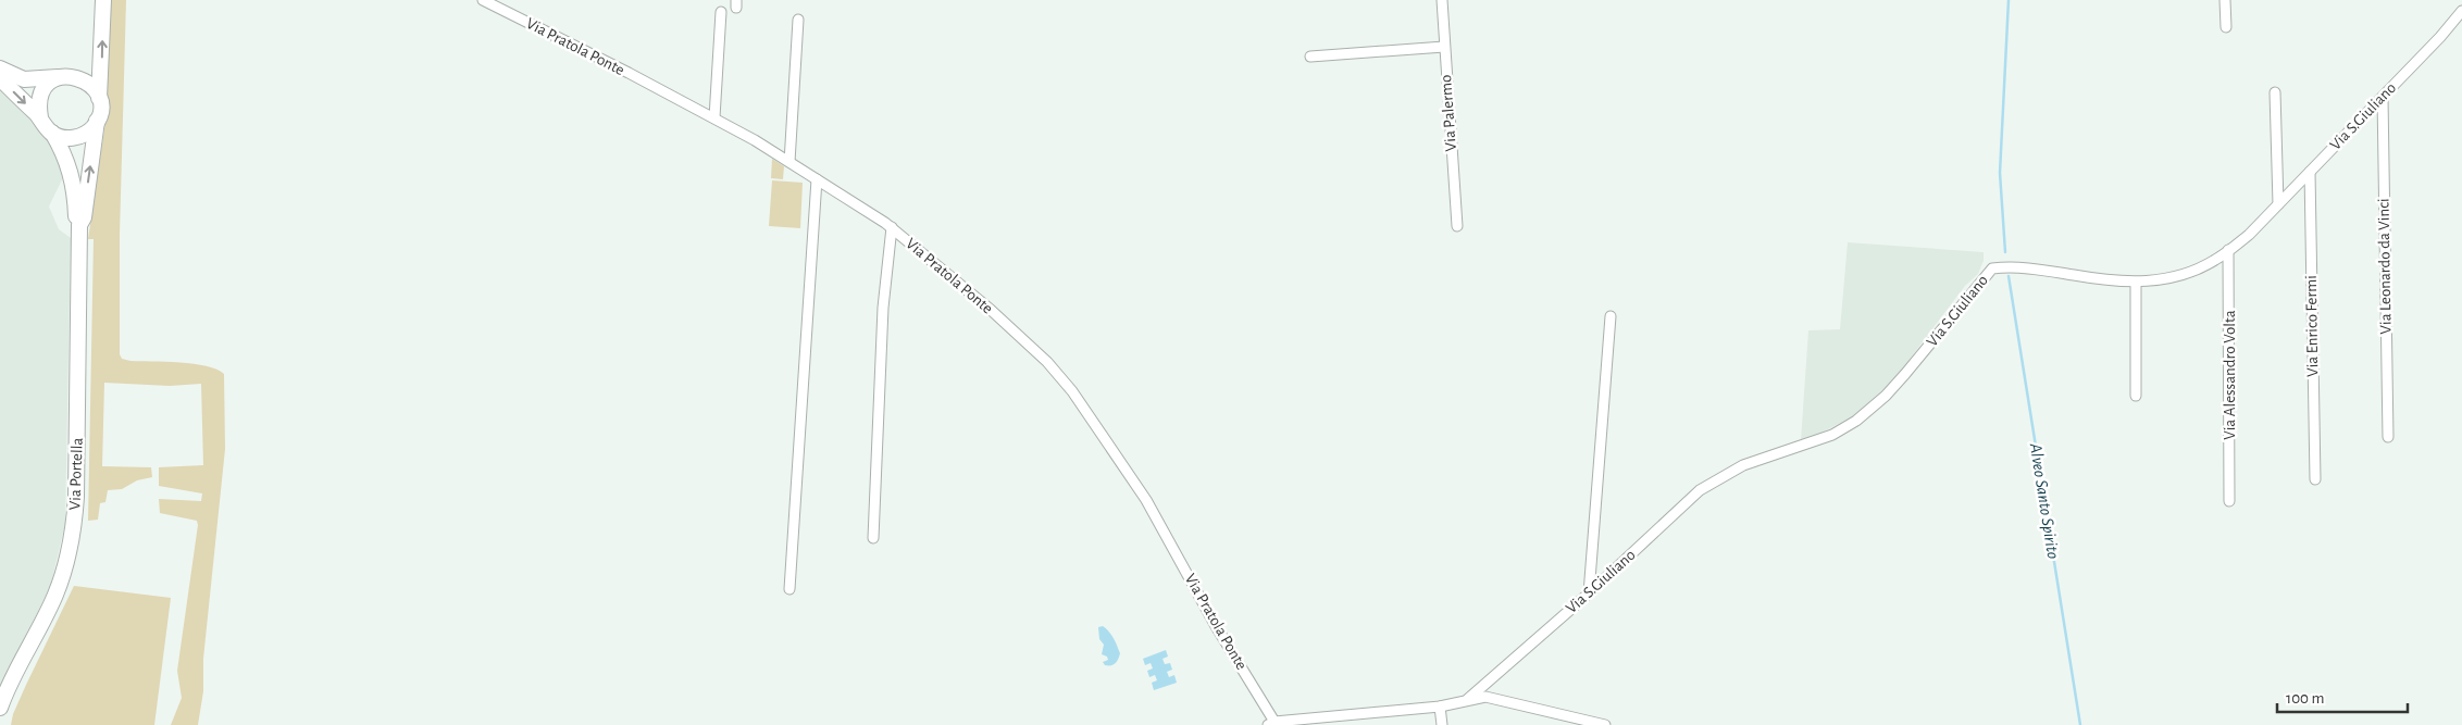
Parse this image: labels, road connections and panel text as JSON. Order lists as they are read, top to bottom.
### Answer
{
  "streets": {
    "main road": ["Via Portella"],
    "street": [
      "Via Pratola Ponte",
      "Via Palermo",
      "Via S.Giuliano",
      "Via Leonardo da Vinci",
      "Via Enrico Fermi",
      "Via Alessandro Volta"
    ]
  },
  "crossings": [
    ["Via S.Giuliano", "Via Leonardo da Vinci"],
    ["Via S.Giuliano", "Via Enrico Fermi"],
    ["Via S.Giuliano", "Via Alessandro Volta"]
  ],
  "water": ["Alveo Santo Spirito"],
  "scale_bar": "100 m"
}
